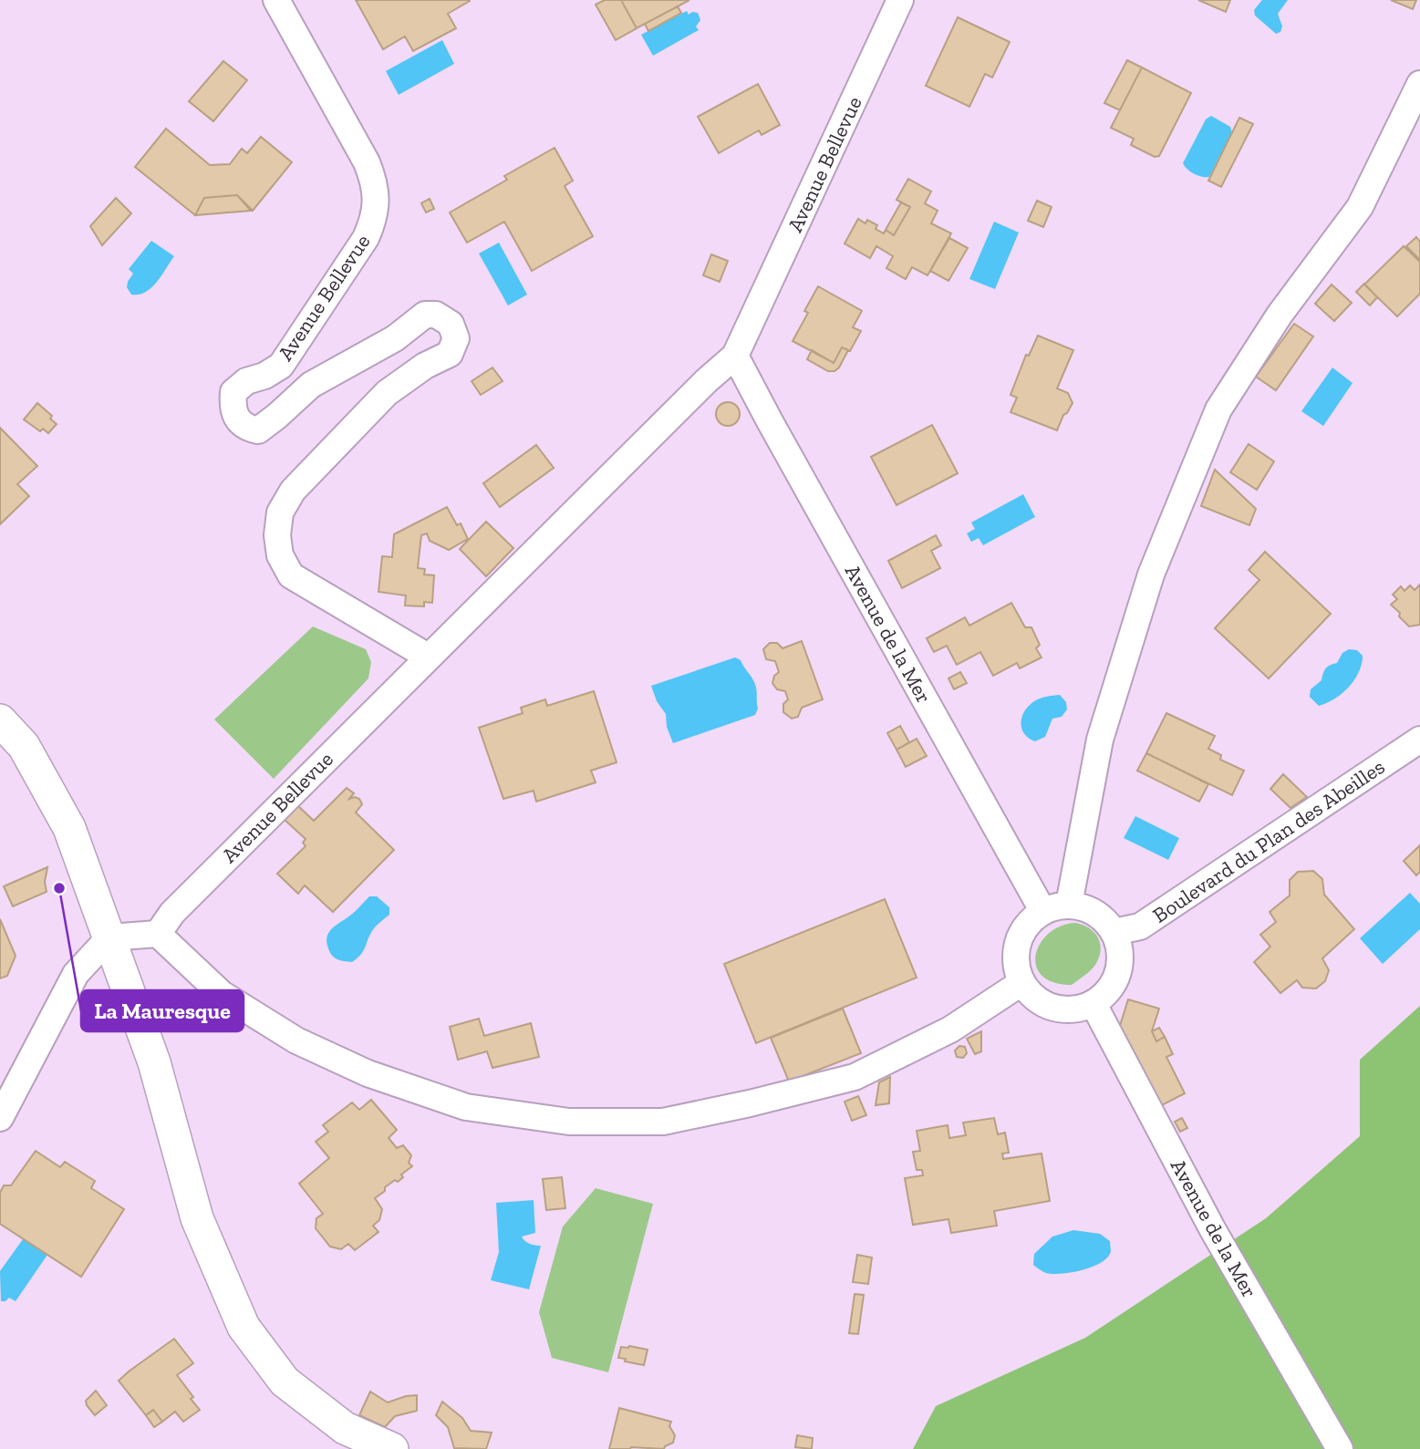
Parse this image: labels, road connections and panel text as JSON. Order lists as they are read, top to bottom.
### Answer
{
  "streets": {
    "street": ["Avenue Bellevue", "Avenue de la Mer", "Boulevard du Plan des Abeilles"]
  },
  "crossings": [
    ["Avenue Bellevue", "Avenue de la Mer"],
    ["Avenue de la Mer", "Boulevard du Plan des Abeilles"]
  ],
  "places": ["La Mauresque"]
}
